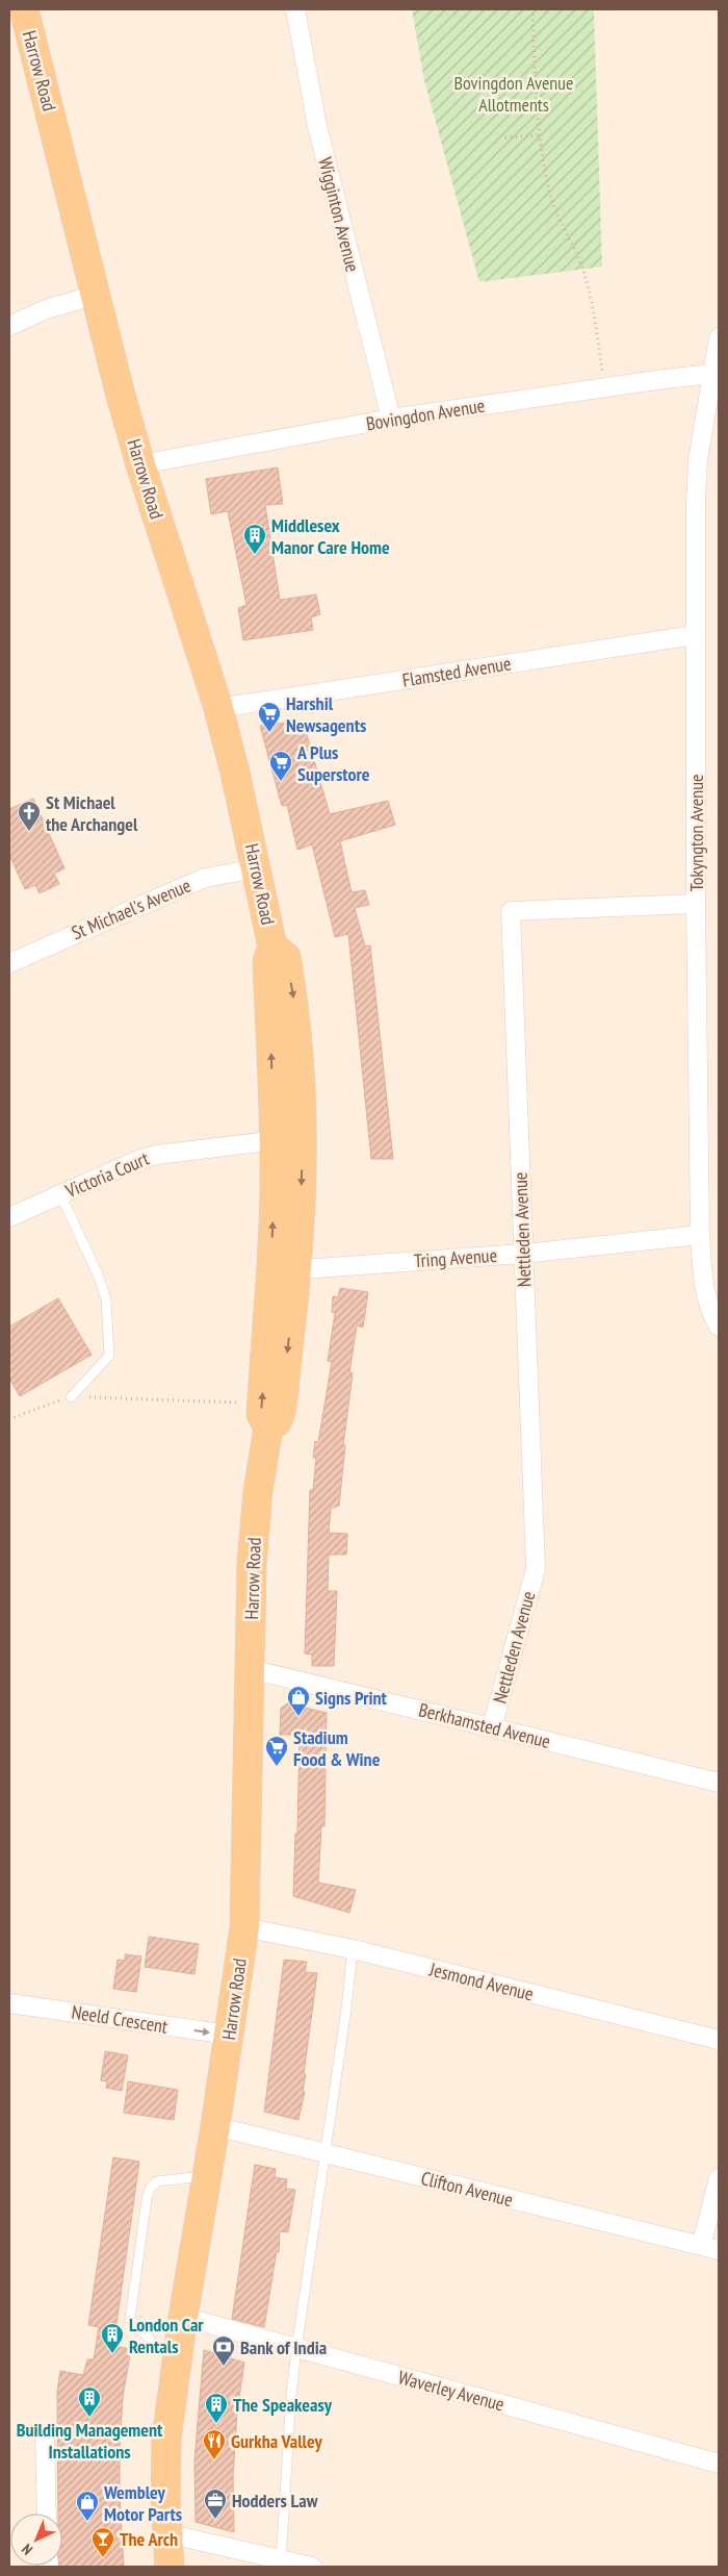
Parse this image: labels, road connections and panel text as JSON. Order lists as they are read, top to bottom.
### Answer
{
  "streets": {
    "main road": ["Harrow Road"],
    "street": [
      "Wigginton Avenue",
      "Bovingdon Avenue",
      "Flamsted Avenue",
      "Tokyngton Avenue",
      "St Michael's Avenue",
      "Victoria Court",
      "Nettleden Avenue",
      "Tring Avenue",
      "Berkhamsted Avenue",
      "Jesmond Avenue",
      "Neeld Crescent",
      "Clifton Avenue",
      "Waverley Avenue"
    ]
  },
  "crossings": [
    ["Harrow Road", "Bovingdon Avenue"],
    ["Harrow Road", "Flamsted Avenue"],
    ["Harrow Road", "St Michael's Avenue"],
    ["Harrow Road", "Victoria Court"],
    ["Harrow Road", "Tring Avenue"],
    ["Harrow Road", "Berkhamsted Avenue"],
    ["Harrow Road", "Jesmond Avenue"],
    ["Harrow Road", "Neeld Crescent"],
    ["Harrow Road", "Clifton Avenue"],
    ["Harrow Road", "Waverley Avenue"],
    ["Wigginton Avenue", "Bovingdon Avenue"],
    ["Bovingdon Avenue", "Tokyngton Avenue"],
    ["Flamsted Avenue", "Tokyngton Avenue"],
    ["Tokyngton Avenue", "Nettleden Avenue"],
    ["Tokyngton Avenue", "Tring Avenue"],
    ["Nettleden Avenue", "Tring Avenue"],
    ["Nettleden Avenue", "Berkhamsted Avenue"]
  ],
  "one_way": ["Neeld Crescent"],
  "parks": ["Bovingdon Avenue Allotments"],
  "places": {
    "building": [
      "Middlesex Manor Care Home",
      "London Car Rentals",
      "Building Management Installations",
      "The Speakeasy"
    ],
    "supermarket": ["Harshil Newsagents", "A Plus Superstore", "Stadium Food & Wine"],
    "church": ["St Michael the Archangel"],
    "shop": ["Signs Print", "Wembley Motor Parts"],
    "bank": ["Bank of India"],
    "restaurant": ["Gurkha Valley"],
    "office": ["Hodders Law"],
    "bar": ["The Arch"]
  },
  "north": "bottom left"
}
